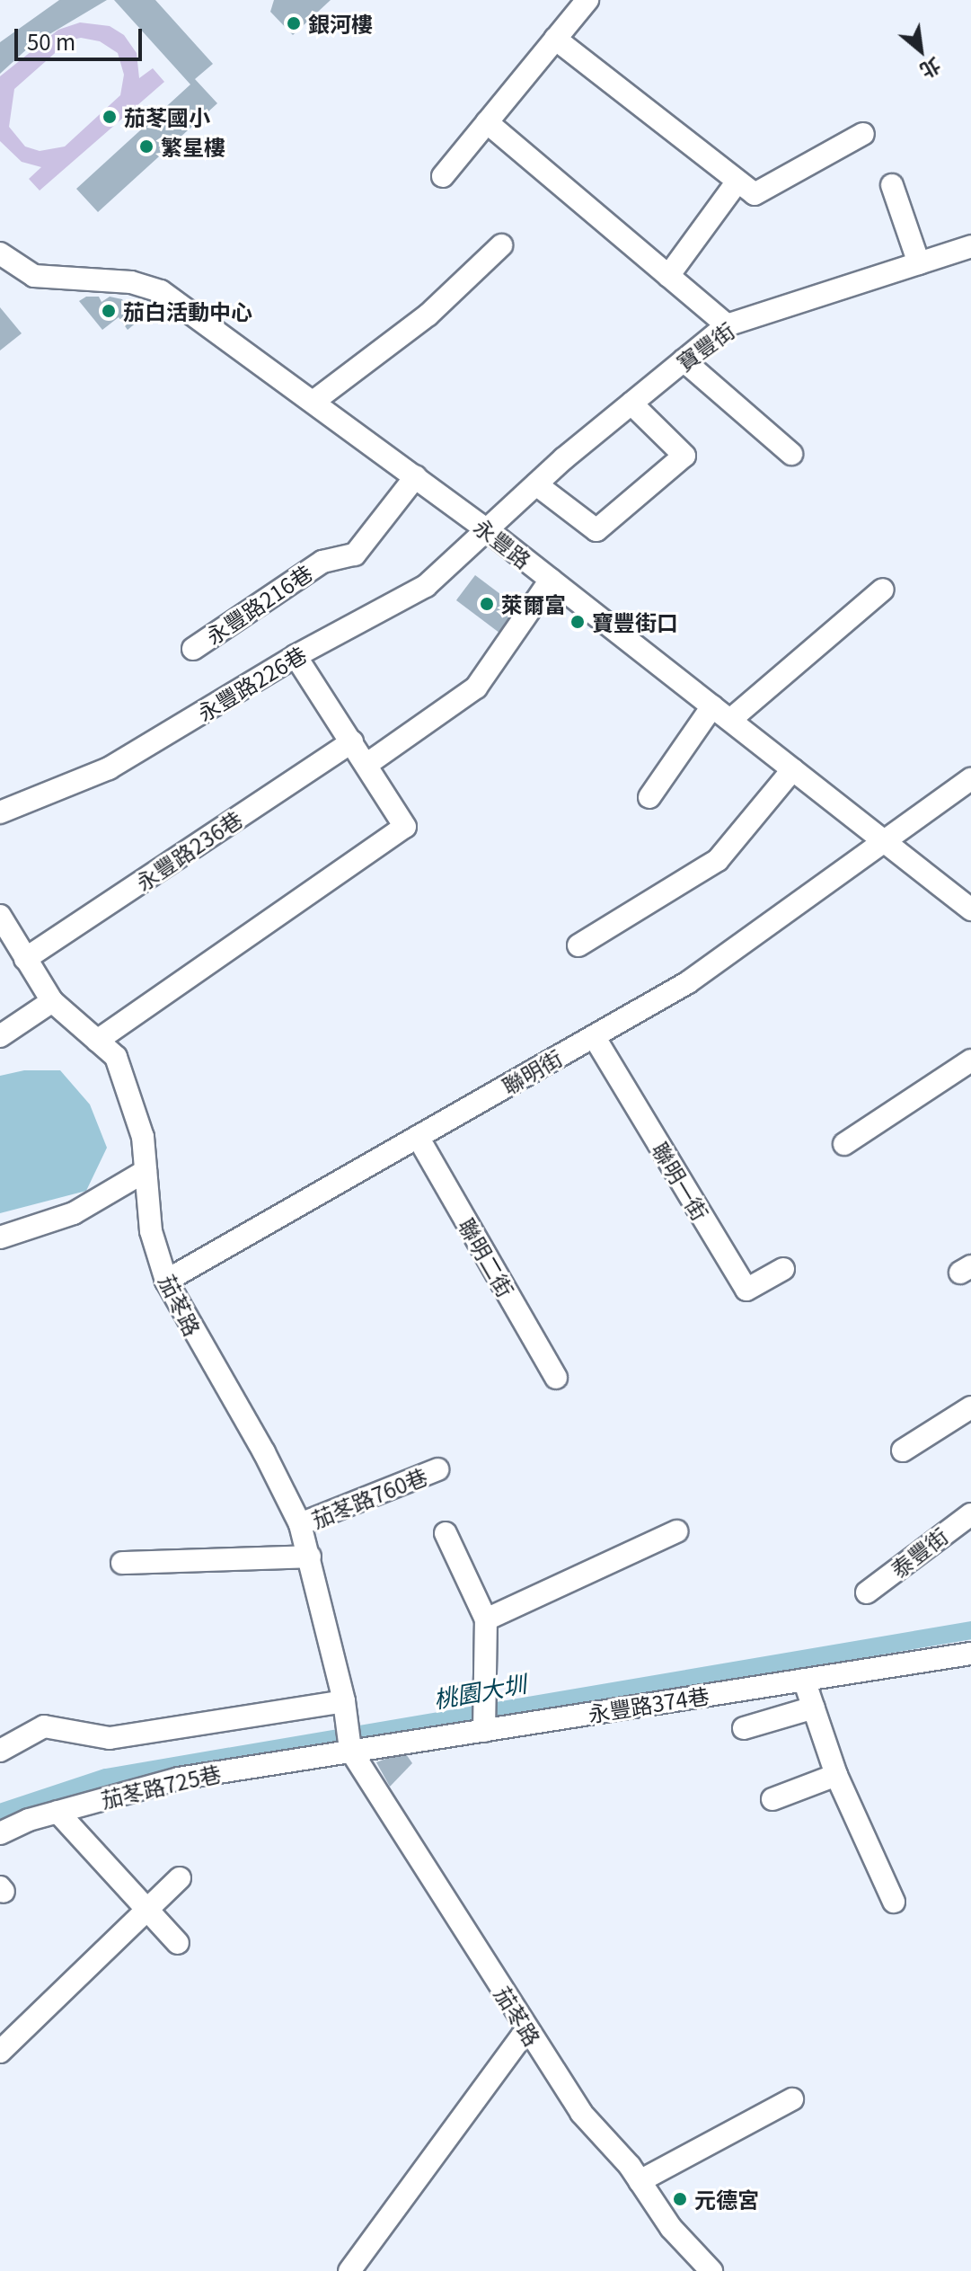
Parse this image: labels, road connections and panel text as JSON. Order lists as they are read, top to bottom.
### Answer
{
  "streets": {
    "street": [
      "寶豐街",
      "永豐路",
      "永豐路216巷",
      "永豐路226巷",
      "永豐路236巷",
      "聯明街",
      "聯明一街",
      "聯明二街",
      "茄苳路",
      "茄苳路760巷",
      "泰豐街",
      "永豐路374巷",
      "茄苳路725巷"
    ]
  },
  "crossings": [
    ["寶豐街", "永豐路"],
    ["寶豐街", "永豐路226巷"],
    ["永豐路", "永豐路216巷"],
    ["永豐路", "永豐路226巷"],
    ["永豐路", "聯明街"],
    ["永豐路236巷", "茄苳路"],
    ["聯明街", "聯明一街"],
    ["聯明街", "聯明二街"],
    ["聯明街", "茄苳路"],
    ["茄苳路", "茄苳路760巷"],
    ["茄苳路", "永豐路374巷"],
    ["永豐路374巷", "茄苳路725巷"]
  ],
  "water": ["桃園大圳"],
  "places": [
    "銀河樓",
    "茄苳國小",
    "繁星樓",
    "茄白活動中心",
    "萊爾富",
    "寶豐街口",
    "元德宮"
  ],
  "scale_bar": "50 m",
  "north": "bottom right"
}
